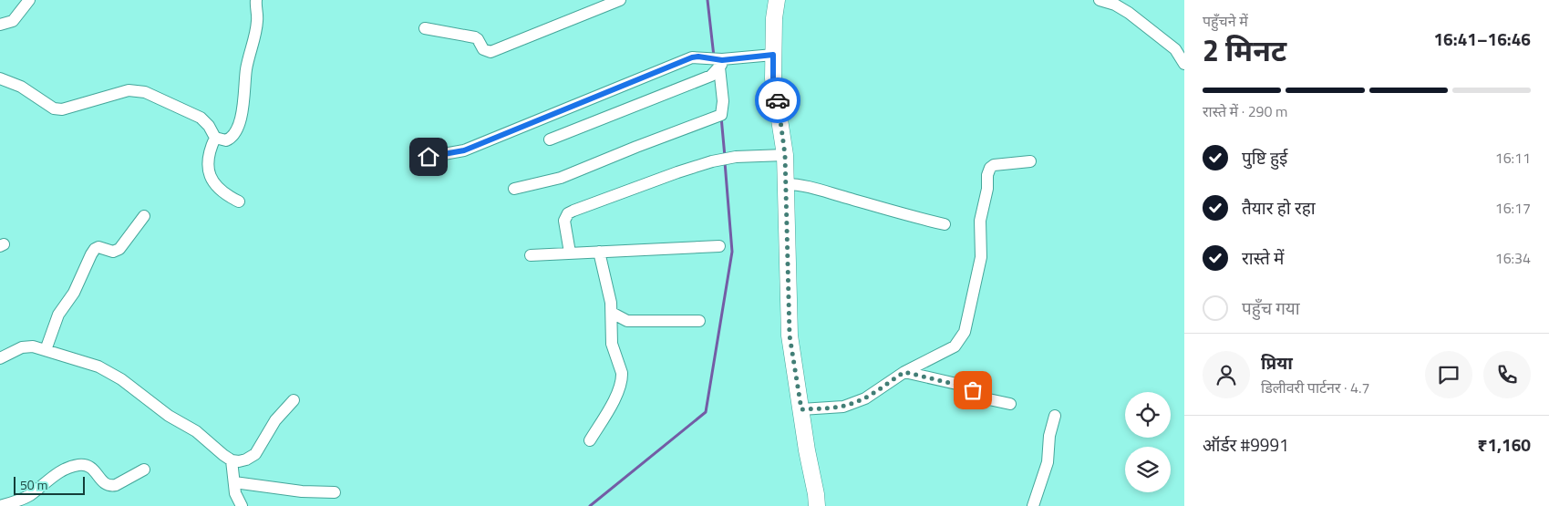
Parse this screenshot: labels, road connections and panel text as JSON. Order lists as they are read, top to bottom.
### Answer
{
  "scale_bar": "50 m",
  "page": {
    "heading": ["2 मिनट", "पहुँचने में", "16:41–16:46"],
    "panel": [
      "प्रिया",
      "डिलीवरी पार्टनर · 4.7",
      "ऑर्डर #9991",
      "₹1,160"
    ],
    "bar": "रास्ते में · 290 m",
    "list": [
      ["पुष्टि हुई", "16:11"],
      ["तैयार हो रहा", "16:17"],
      ["रास्ते में", "16:34"],
      "पहुँच गया"
    ],
    "scale": "50 m"
  }
}
